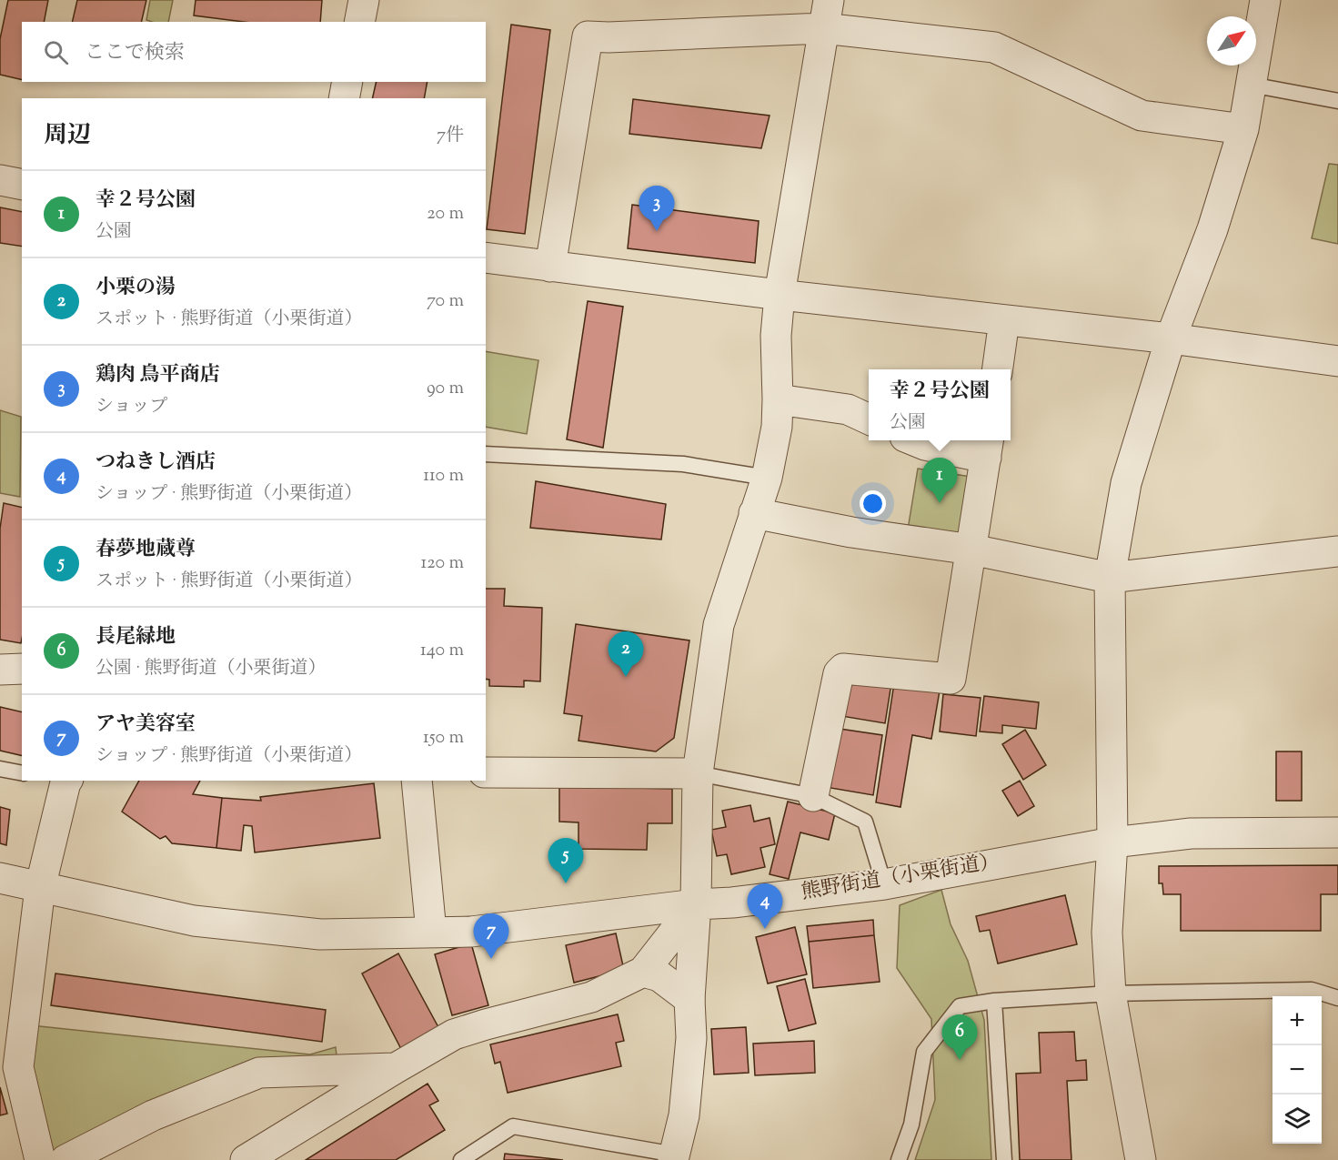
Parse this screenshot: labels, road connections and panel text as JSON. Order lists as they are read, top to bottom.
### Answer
{
  "streets": {
    "street": ["熊野街道（小栗街道）"]
  },
  "north": "top right",
  "page": {
    "search": "ここで検索",
    "heading": ["周辺", "7件"],
    "list": [
      {
        "mark": "1",
        "name": "幸２号公園",
        "note": "公園",
        "value": "20 m"
      },
      {
        "mark": "2",
        "name": "小栗の湯",
        "note": "スポット · 熊野街道（小栗街道）",
        "value": "70 m"
      },
      {
        "mark": "3",
        "name": "鶏肉 鳥平商店",
        "note": "ショップ",
        "value": "90 m"
      },
      {
        "mark": "4",
        "name": "つねきし酒店",
        "note": "ショップ · 熊野街道（小栗街道）",
        "value": "110 m"
      },
      {
        "mark": "5",
        "name": "春夢地蔵尊",
        "note": "スポット · 熊野街道（小栗街道）",
        "value": "120 m"
      },
      {
        "mark": "6",
        "name": "長尾緑地",
        "note": "公園 · 熊野街道（小栗街道）",
        "value": "140 m"
      },
      {
        "mark": "7",
        "name": "アヤ美容室",
        "note": "ショップ · 熊野街道（小栗街道）",
        "value": "150 m"
      }
    ],
    "pins": [
      "3",
      "1",
      "2",
      "5",
      "4",
      "7",
      "6"
    ],
    "popup": ["幸２号公園", "公園"],
    "map_buttons": ["+", "−"]
  }
}
